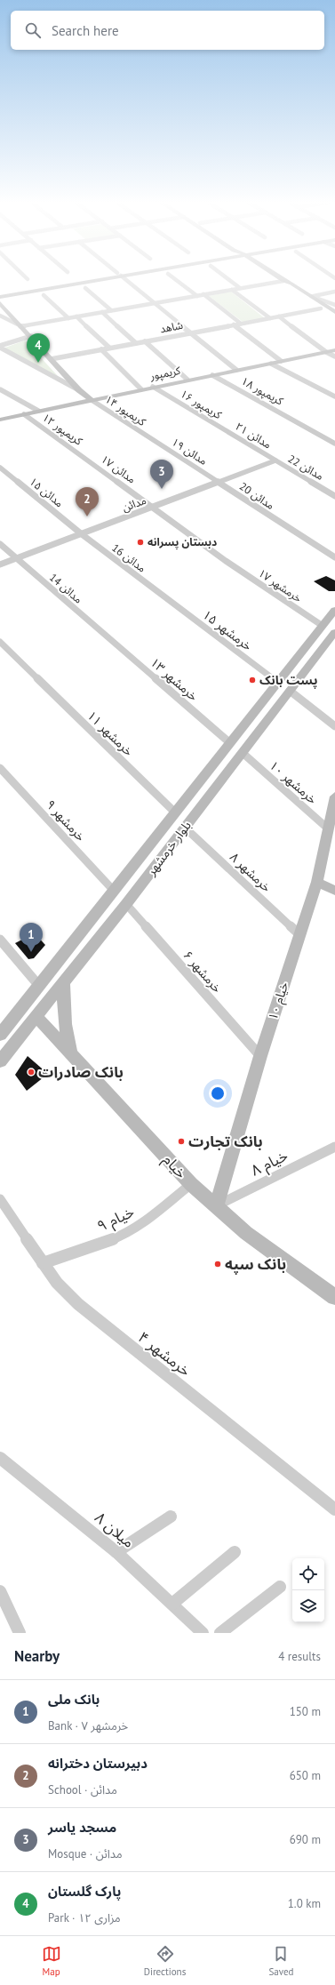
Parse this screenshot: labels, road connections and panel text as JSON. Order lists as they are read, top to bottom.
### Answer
{
  "streets": {
    "main road": [
      "کریمپور",
      "بلوار خرمشهر",
      "خیام ۱۰",
      "خیام"
    ],
    "street": [
      "شاهد",
      "کریمپور ۱۸",
      "کریمپور ۱۶",
      "کریمپور ۱۴",
      "کریمپور ۱۲",
      "مدائن ۲۱",
      "مدائن ۱۹",
      "مدائن 22",
      "مدائن ۱۷",
      "مدائن ۱۵",
      "مدائن 20",
      "مدائن",
      "مدائن 16",
      "خرمشهر ۱۷",
      "مدائن 14",
      "خرمشهر ۱۵",
      "خرمشهر ۱۳",
      "خرمشهر ۱۱",
      "خرمشهر ۱۰",
      "خرمشهر ۹",
      "خرمشهر ۸",
      "خرمشهر ۶",
      "خیام ۸",
      "خیام ۹",
      "خرمشهر ۴",
      "میلان ۸"
    ]
  },
  "crossings": [
    ["کریمپور", "کریمپور ۱۸"],
    ["کریمپور", "کریمپور ۱۶"],
    ["کریمپور", "کریمپور ۱۴"],
    ["کریمپور", "کریمپور ۱۲"],
    ["کریمپور ۱۶", "مدائن ۲۱"],
    ["کریمپور ۱۴", "مدائن ۱۹"],
    ["کریمپور ۱۲", "مدائن ۱۷"],
    ["مدائن ۲۱", "مدائن 22"],
    ["مدائن ۲۱", "مدائن"],
    ["مدائن ۱۹", "مدائن 20"],
    ["مدائن ۱۹", "مدائن"],
    ["مدائن 22", "مدائن"],
    ["مدائن ۱۷", "مدائن"],
    ["مدائن ۱۷", "خرمشهر ۱۷"],
    ["مدائن ۱۵", "مدائن"],
    ["مدائن ۱۵", "مدائن 16"],
    ["مدائن 20", "مدائن"],
    ["مدائن", "مدائن 16"],
    ["مدائن", "مدائن 14"],
    ["مدائن 16", "خرمشهر ۱۵"],
    ["خرمشهر ۱۷", "بلوار خرمشهر"],
    ["مدائن 14", "خرمشهر ۱۳"],
    ["خرمشهر ۱۵", "بلوار خرمشهر"],
    ["خرمشهر ۱۳", "بلوار خرمشهر"],
    ["خرمشهر ۱۱", "بلوار خرمشهر"],
    ["خرمشهر ۱۰", "بلوار خرمشهر"],
    ["خرمشهر ۱۰", "خیام ۱۰"],
    ["خرمشهر ۹", "بلوار خرمشهر"],
    ["بلوار خرمشهر", "خرمشهر ۸"],
    ["بلوار خرمشهر", "خرمشهر ۶"],
    ["بلوار خرمشهر", "خیام"],
    ["خرمشهر ۸", "خیام ۱۰"],
    ["خرمشهر ۶", "خیام ۱۰"],
    ["خیام ۱۰", "خیام ۸"],
    ["خیام ۱۰", "خیام"],
    ["خیام ۸", "خیام"],
    ["خیام", "خیام ۹"],
    ["خیام ۹", "خرمشهر ۴"]
  ],
  "places": [
    "دبستان پسرانه",
    "پست بانک",
    "بانک صادرات",
    "بانک تجارت",
    "بانک سپه"
  ],
  "page": {
    "search": "Search here",
    "pins": [
      "4",
      "3",
      "2",
      "1"
    ],
    "heading": ["Nearby", "4 results"],
    "list": [
      {
        "mark": "1",
        "name": "بانک ملی",
        "note": "Bank · خرمشهر ۷",
        "value": "150 m"
      },
      {
        "mark": "2",
        "name": "دبیرستان دخترانه",
        "note": "School · مدائن",
        "value": "650 m"
      },
      {
        "mark": "3",
        "name": "مسجد یاسر",
        "note": "Mosque · مدائن",
        "value": "690 m"
      },
      {
        "mark": "4",
        "name": "پارک گلستان",
        "note": "Park · مزاری ۱۲",
        "value": "1.0 km"
      }
    ],
    "nav": ["Map", "Directions", "Saved"]
  }
}
